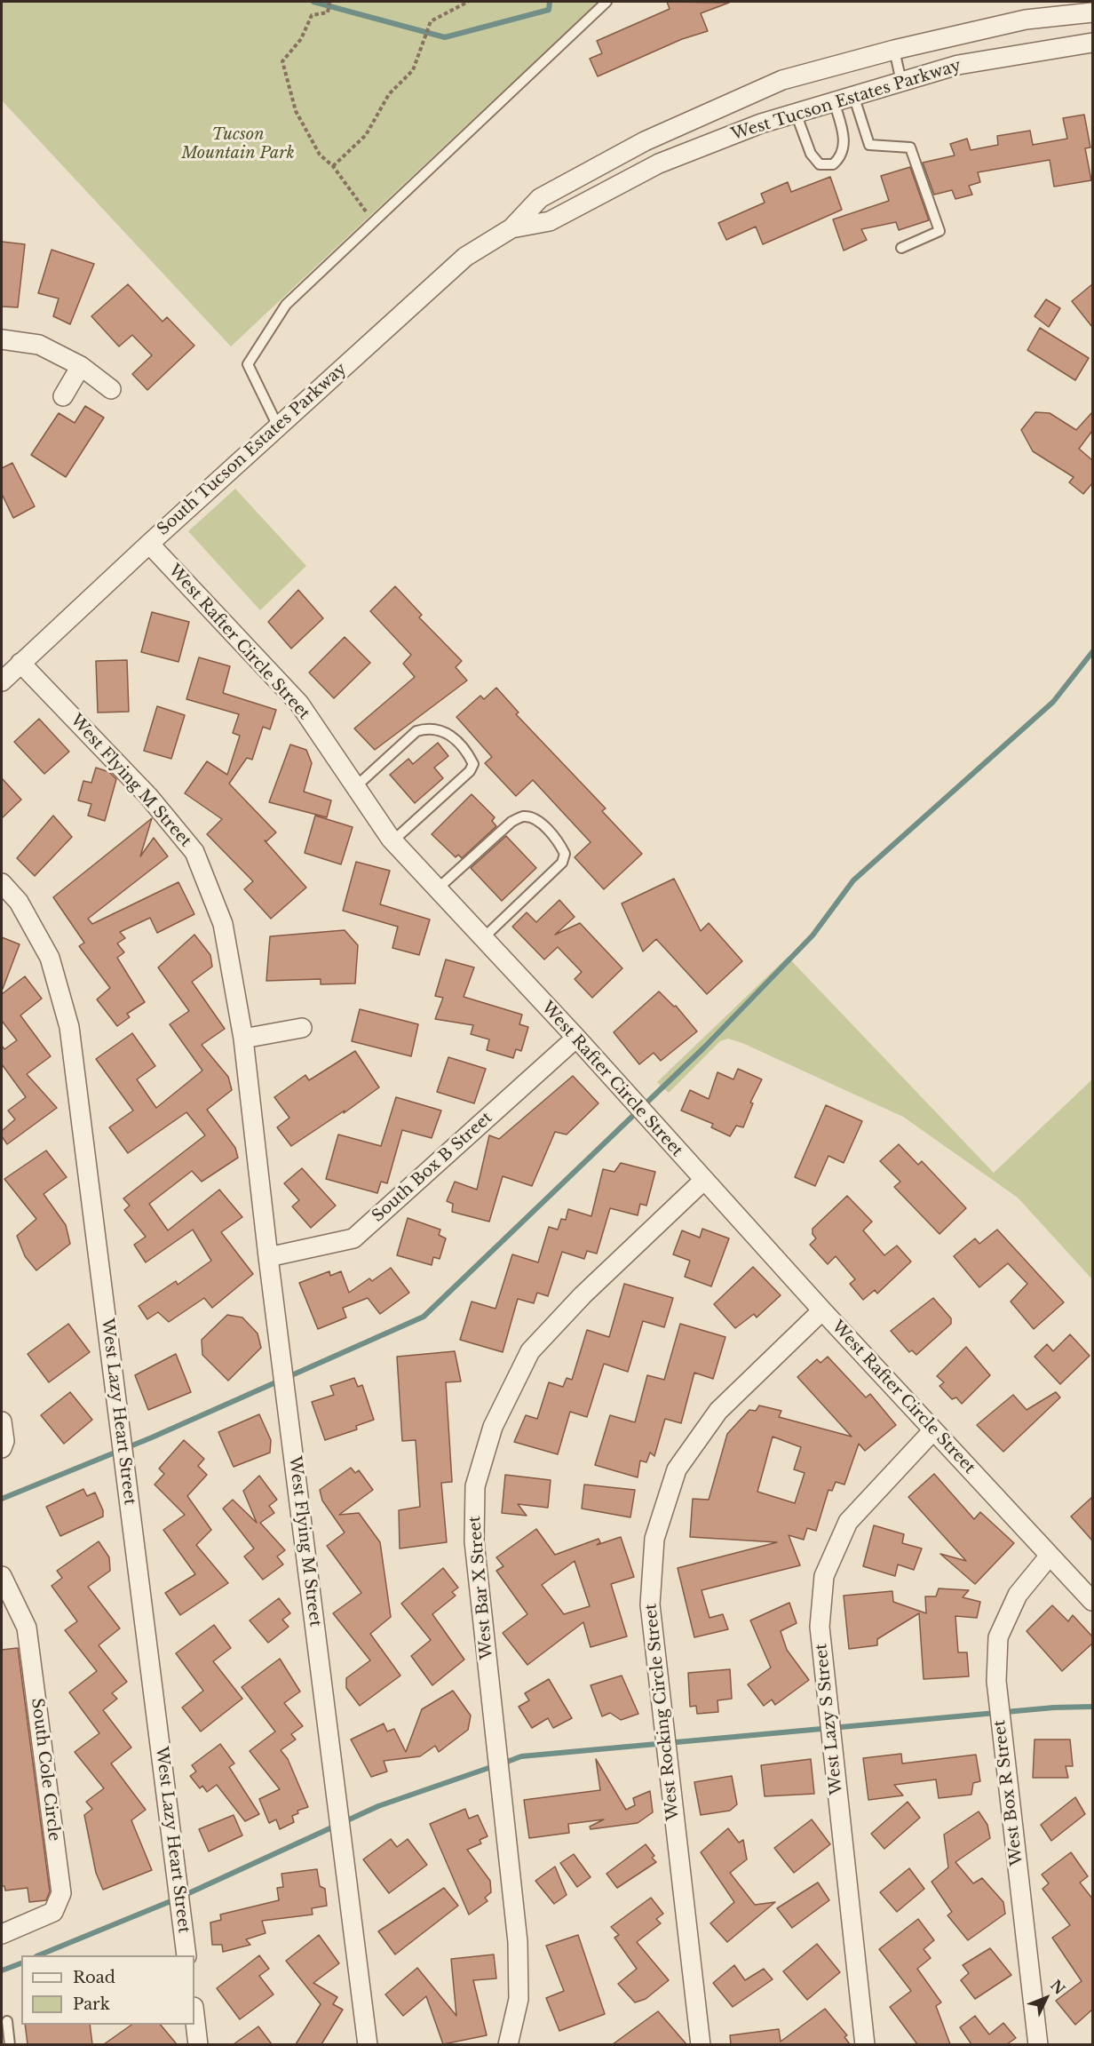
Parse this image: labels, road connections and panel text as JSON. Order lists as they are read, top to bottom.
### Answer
{
  "streets": {
    "street": [
      "West Tucson Estates Parkway",
      "South Tucson Estates Parkway",
      "West Rafter Circle Street",
      "West Flying M Street",
      "South Box B Street",
      "West Lazy Heart Street",
      "West Bar X Street",
      "West Rocking Circle Street",
      "West Lazy S Street",
      "South Cole Circle",
      "West Box R Street"
    ]
  },
  "crossings": [
    ["West Tucson Estates Parkway", "South Tucson Estates Parkway"],
    ["South Tucson Estates Parkway", "West Rafter Circle Street"],
    ["South Tucson Estates Parkway", "West Flying M Street"],
    ["West Rafter Circle Street", "South Box B Street"],
    ["West Rafter Circle Street", "West Bar X Street"],
    ["West Rafter Circle Street", "West Rocking Circle Street"],
    ["West Rafter Circle Street", "West Lazy S Street"],
    ["West Rafter Circle Street", "West Box R Street"],
    ["West Flying M Street", "South Box B Street"]
  ],
  "parks": ["Tucson Mountain Park"],
  "legend": ["Road", "Park"],
  "north": "top right"
}
